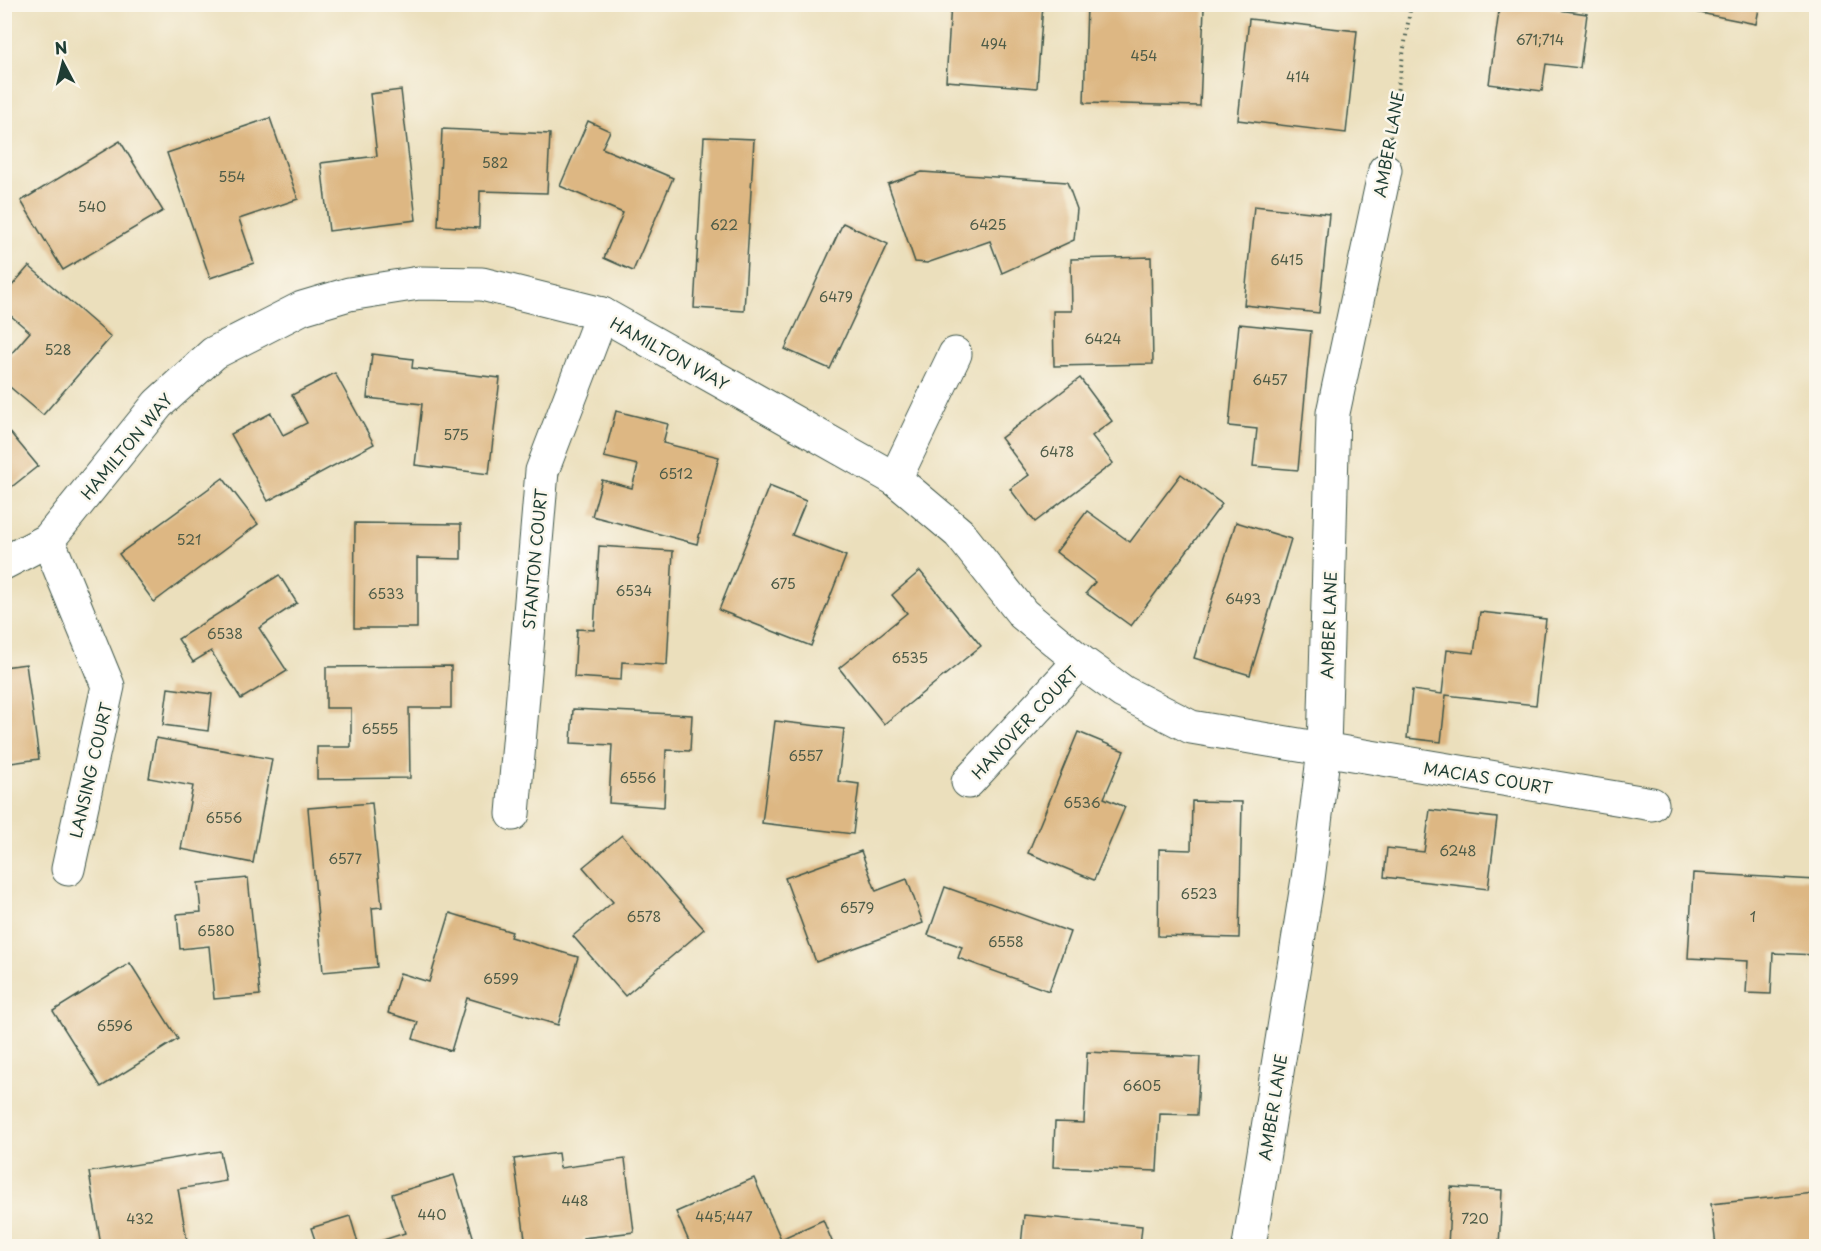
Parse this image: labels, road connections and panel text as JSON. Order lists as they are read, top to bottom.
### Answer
{
  "streets": {
    "street": [
      "AMBER LANE",
      "HAMILTON WAY",
      "STANTON COURT",
      "HANOVER COURT",
      "LANSING COURT",
      "MACIAS COURT"
    ]
  },
  "crossings": [
    ["AMBER LANE", "HAMILTON WAY"],
    ["AMBER LANE", "MACIAS COURT"],
    ["HAMILTON WAY", "STANTON COURT"],
    ["HAMILTON WAY", "HANOVER COURT"],
    ["HAMILTON WAY", "LANSING COURT"],
    ["HAMILTON WAY", "MACIAS COURT"]
  ],
  "house_numbers": [
    "671;714",
    "494",
    "454",
    "414",
    "582",
    "554",
    "540",
    "622",
    "6425",
    "6415",
    "6479",
    "6424",
    "528",
    "6457",
    "575",
    "6478",
    "6512",
    "521",
    "675",
    "6534",
    "6533",
    "6493",
    "6538",
    "6535",
    "6555",
    "6557",
    "6556",
    "6536",
    "6556",
    "6248",
    "6577",
    "6523",
    "6579",
    "6578",
    "1",
    "6580",
    "6558",
    "6599",
    "6596",
    "6605",
    "448",
    "440",
    "445;447",
    "432",
    "720"
  ],
  "north": "top"
}
